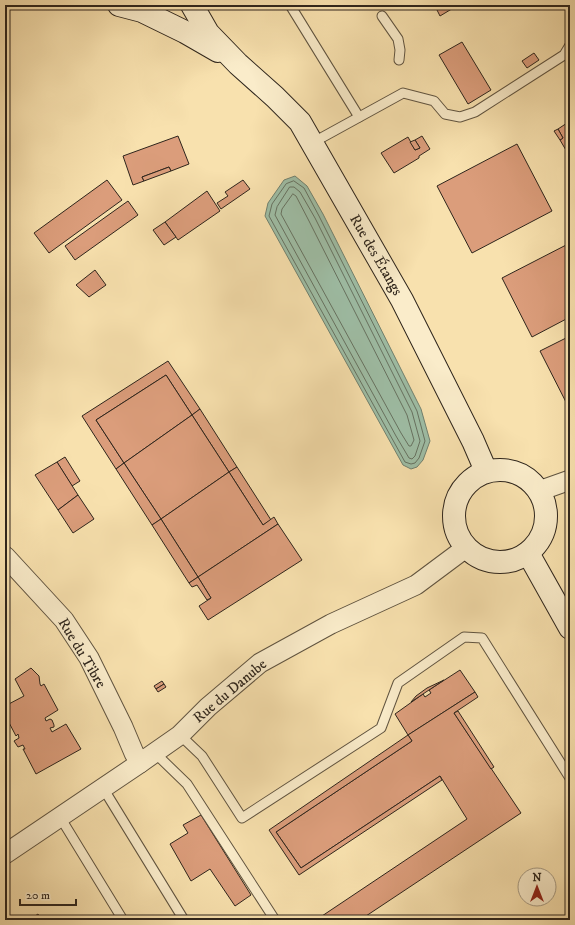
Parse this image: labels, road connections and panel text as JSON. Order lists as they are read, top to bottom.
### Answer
{
  "streets": {
    "main road": ["Rue des Étangs"],
    "street": ["Rue du Tibre", "Rue du Danube"]
  },
  "crossings": [
    ["Rue des Étangs", "Rue du Danube"],
    ["Rue du Tibre", "Rue du Danube"]
  ],
  "scale_bar": "20 m",
  "north": "top"
}
